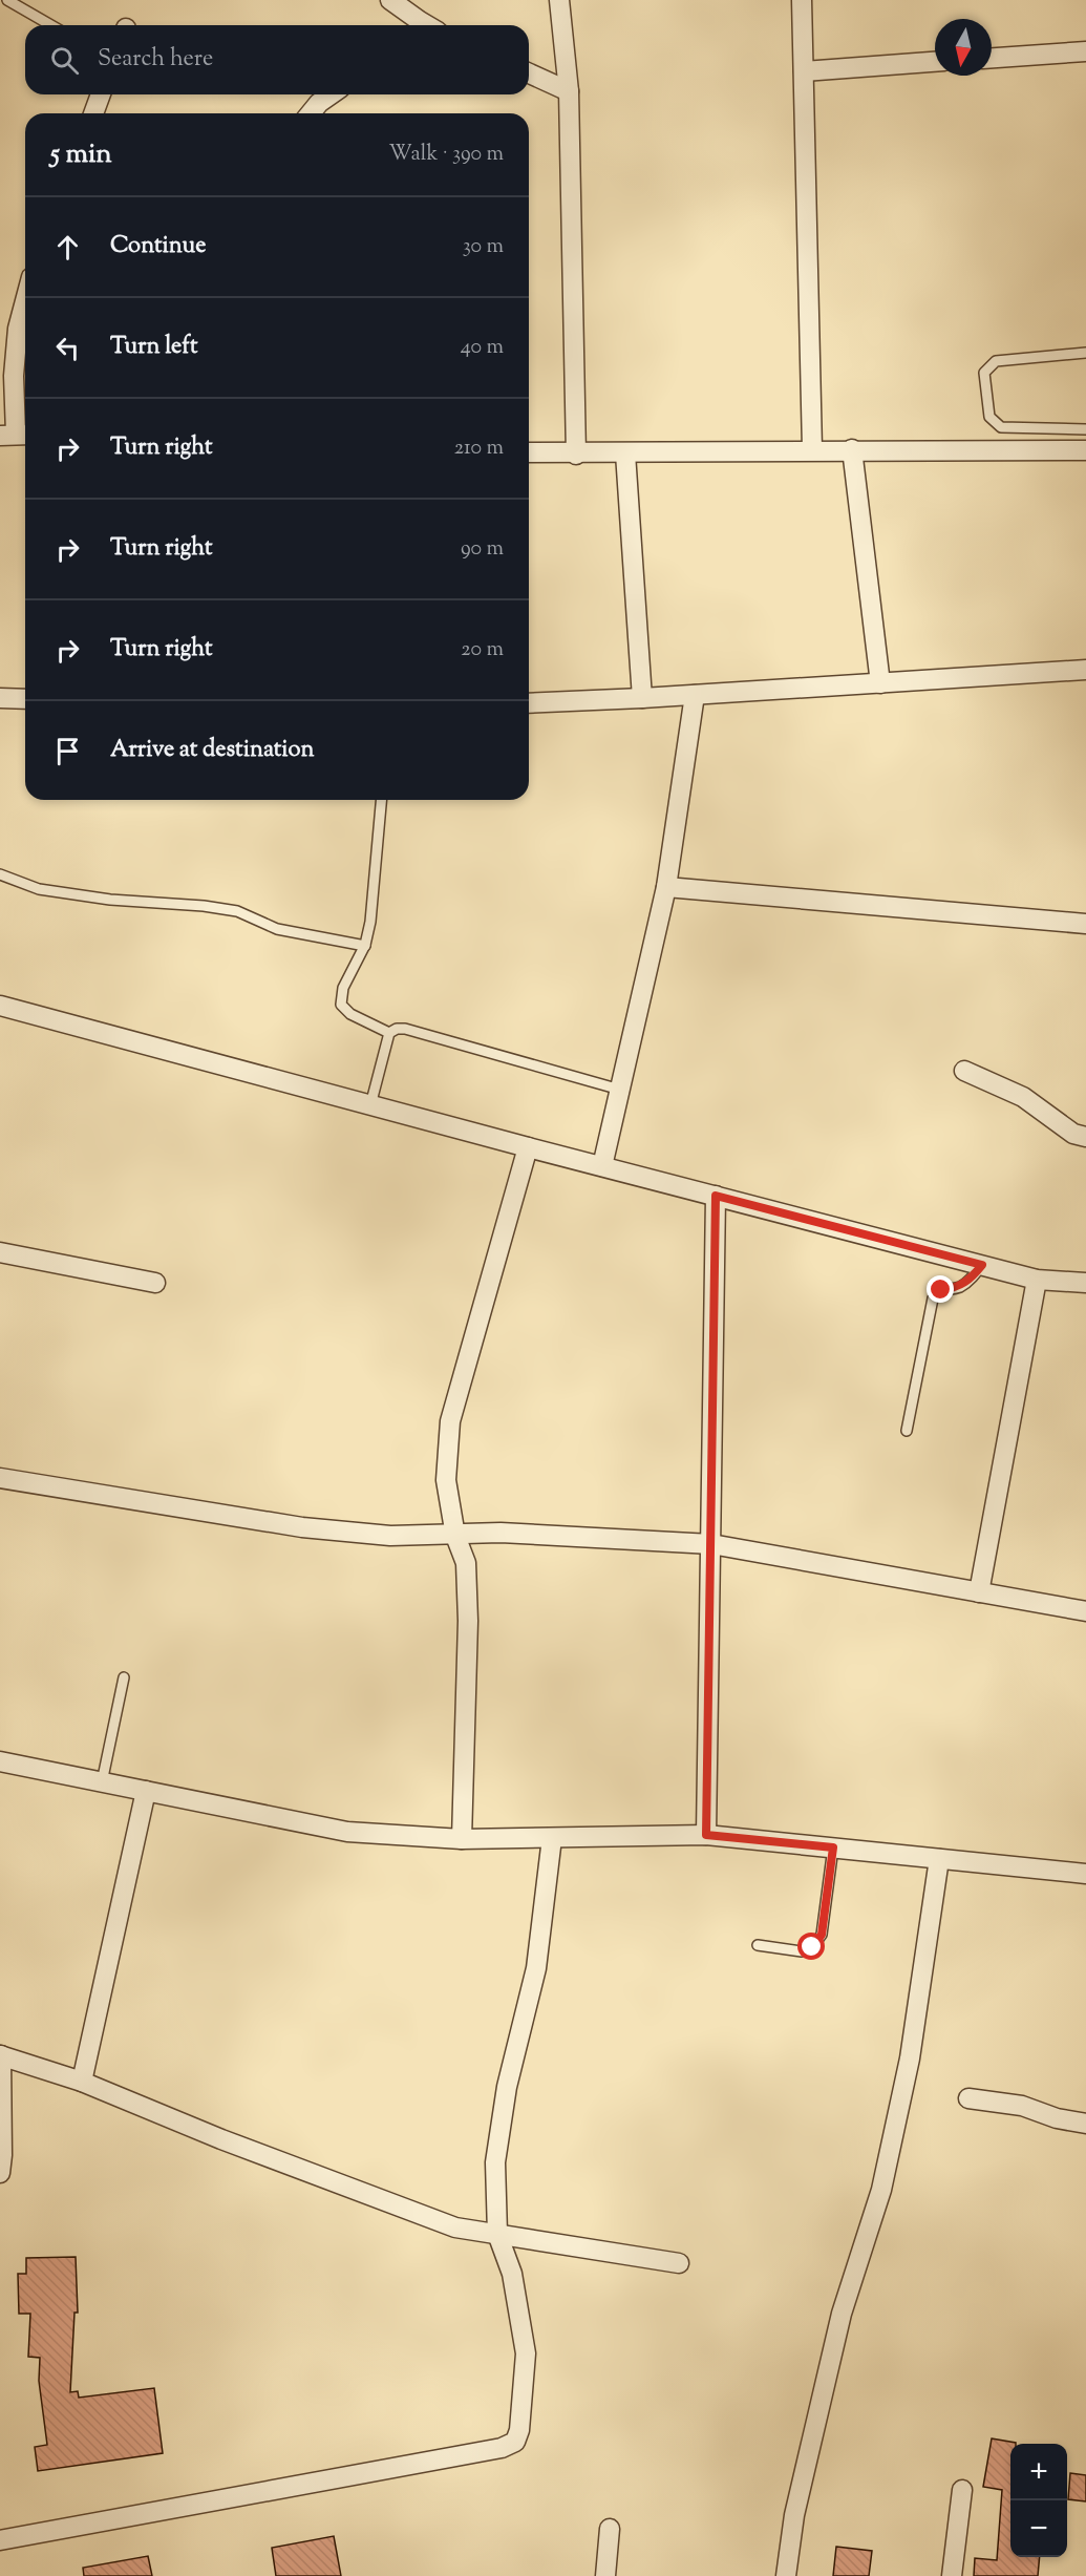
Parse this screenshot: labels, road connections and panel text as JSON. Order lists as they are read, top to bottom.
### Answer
{
  "north": "bottom",
  "page": {
    "search": "Search here",
    "heading": ["5 min", "Walk · 390 m"],
    "list": [
      ["Continue", "30 m"],
      ["Turn left", "40 m"],
      ["Turn right", "210 m"],
      ["Turn right", "90 m"],
      ["Turn right", "20 m"],
      "Arrive at destination"
    ],
    "map_buttons": ["+", "−"]
  }
}
